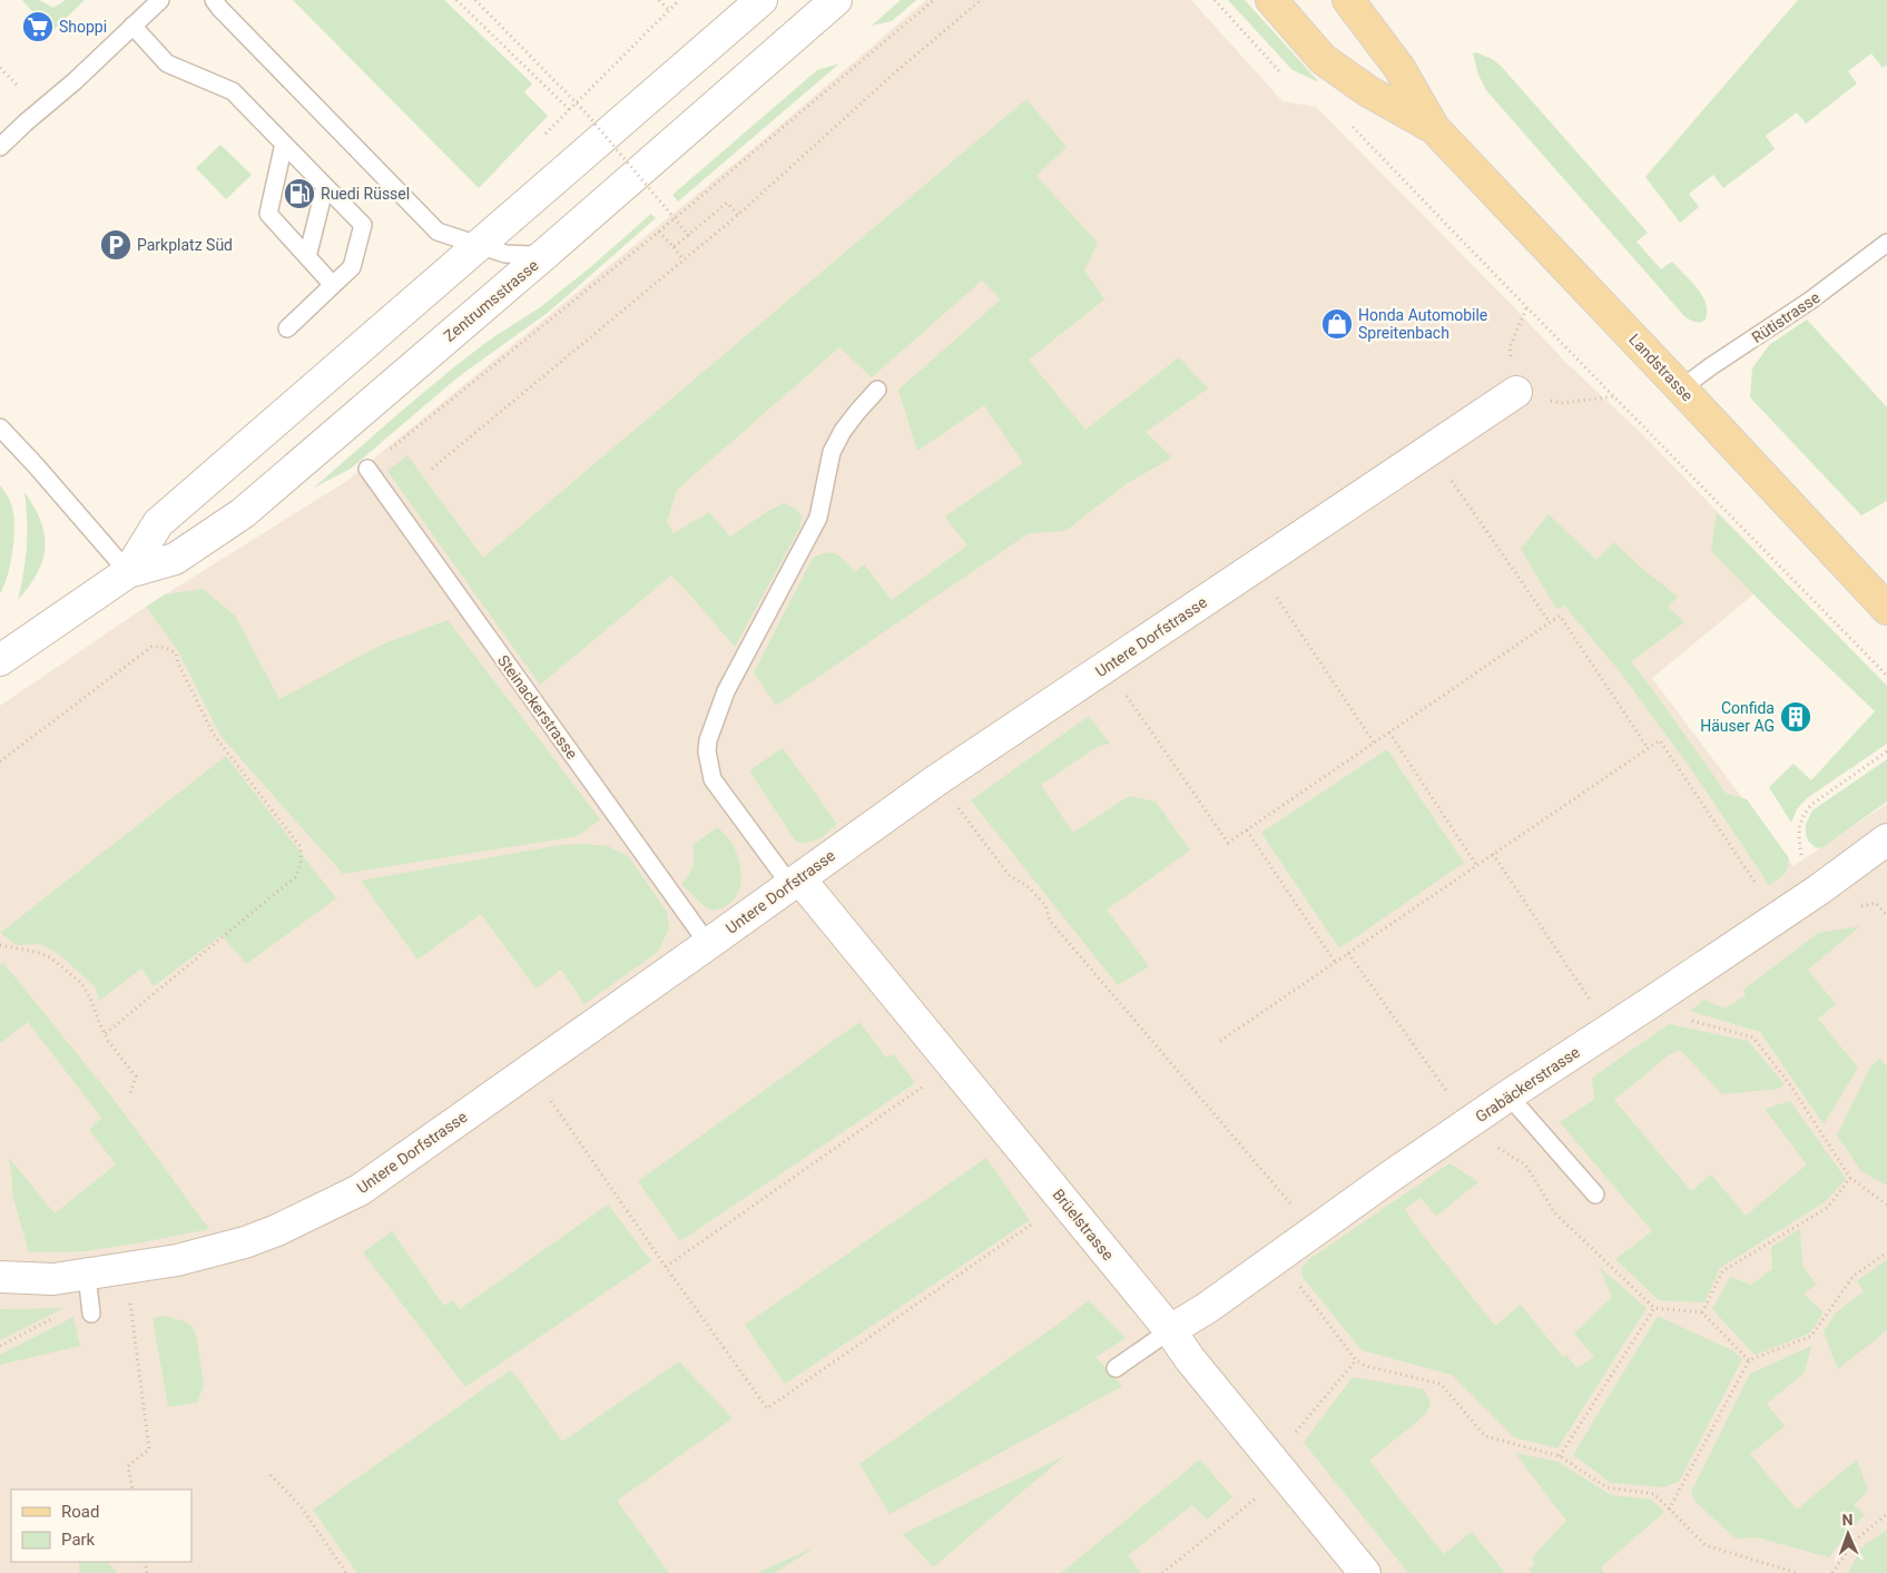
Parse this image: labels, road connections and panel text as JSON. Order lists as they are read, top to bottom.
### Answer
{
  "streets": {
    "main road": ["Landstrasse"],
    "street": [
      "Zentrumsstrasse",
      "Untere Dorfstrasse",
      "Grabäckerstrasse",
      "Brüelstrasse"
    ],
    "lane": ["Rütistrasse", "Steinackerstrasse"]
  },
  "crossings": [
    ["Rütistrasse", "Landstrasse"],
    ["Untere Dorfstrasse", "Steinackerstrasse"],
    ["Untere Dorfstrasse", "Brüelstrasse"],
    ["Grabäckerstrasse", "Brüelstrasse"]
  ],
  "places": {
    "supermarket": ["Shoppi"],
    "fuel station": ["Ruedi Rüssel"],
    "parking": ["Parkplatz Süd"],
    "shop": ["Honda Automobile Spreitenbach"],
    "building": ["Confida Häuser AG"]
  },
  "legend": ["Road", "Park"],
  "north": "top"
}
